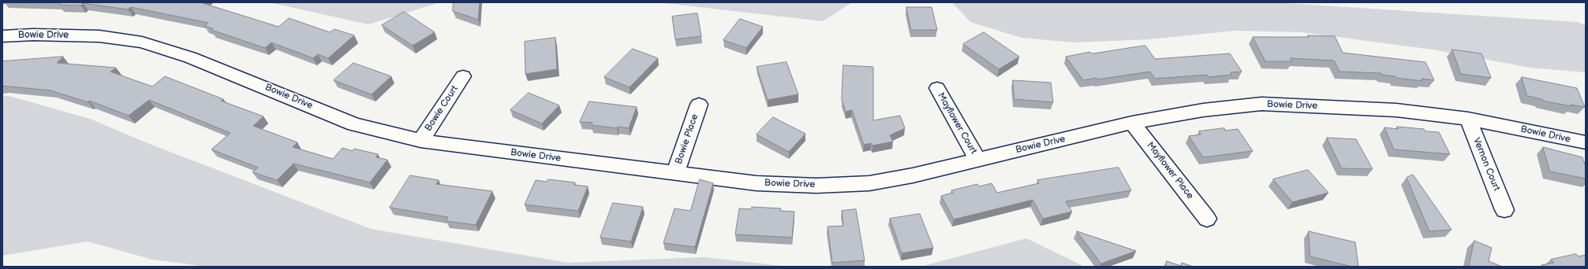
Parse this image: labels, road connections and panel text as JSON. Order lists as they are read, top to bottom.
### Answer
{
  "streets": {
    "street": [
      "Bowie Drive",
      "Bowie Court",
      "Mayflower Court",
      "Bowie Place",
      "Vernon Court",
      "Mayflower Place"
    ]
  },
  "crossings": [
    ["Bowie Drive", "Bowie Court"],
    ["Bowie Drive", "Mayflower Court"],
    ["Bowie Drive", "Bowie Place"],
    ["Bowie Drive", "Vernon Court"],
    ["Bowie Drive", "Mayflower Place"]
  ]
}
